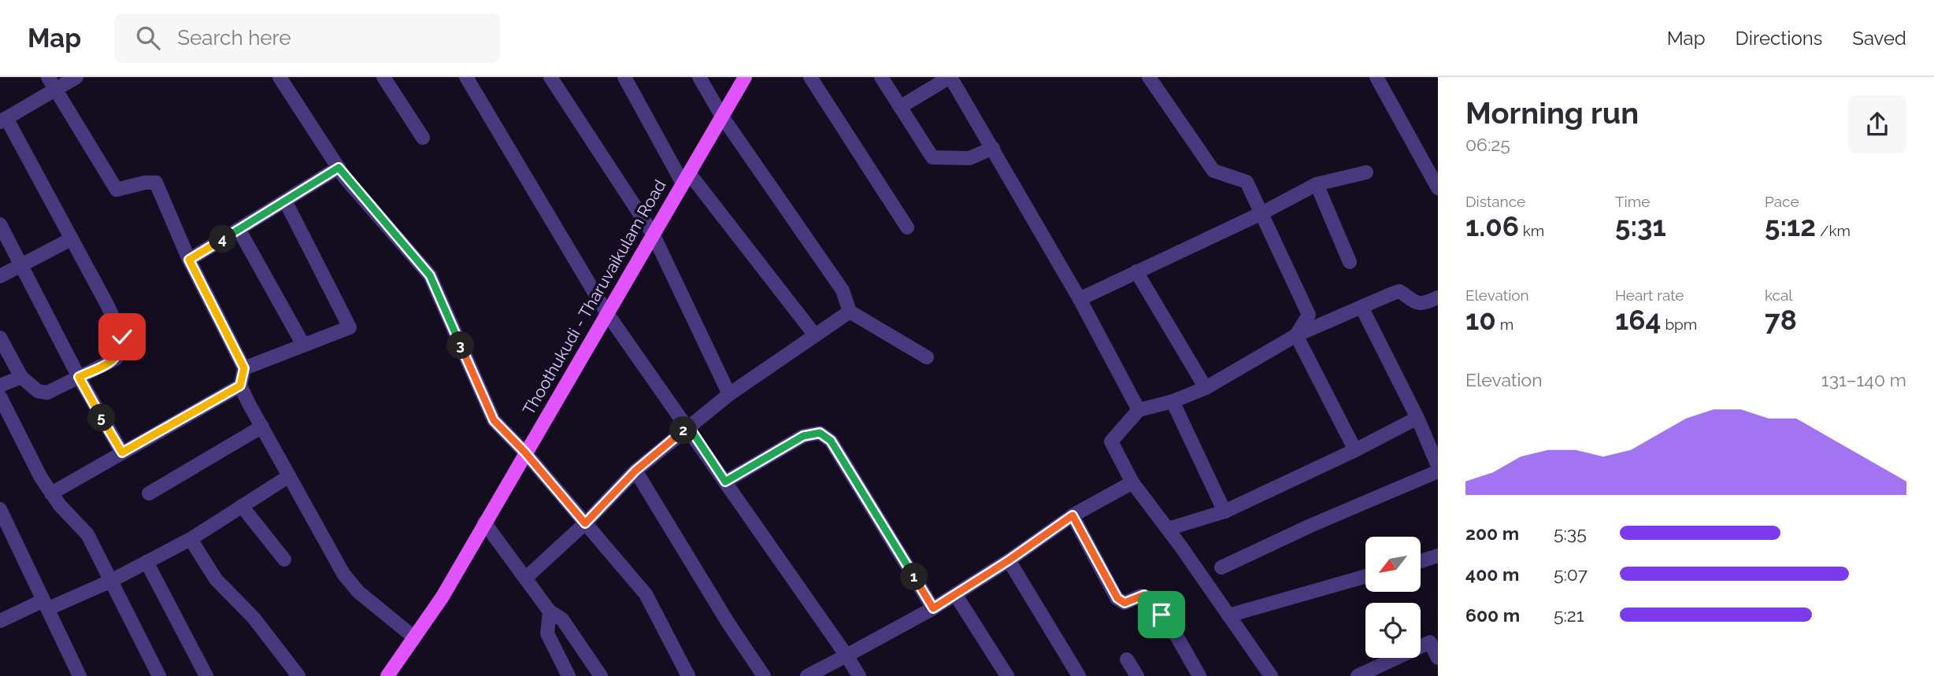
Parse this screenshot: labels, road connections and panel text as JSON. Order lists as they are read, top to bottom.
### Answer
{
  "streets": {
    "main road": ["Thoothukudi - Tharuvaikulam Road"]
  },
  "north": "bottom left",
  "page": {
    "header": "Map",
    "search": "Search here",
    "nav": ["Map", "Directions", "Saved"],
    "heading": ["Morning run", "06:25"],
    "stats": [
      ["Distance", "1.06 km"],
      ["Time", "5:31"],
      ["Pace", "5:12 /km"],
      ["Elevation", "10 m"],
      ["Heart rate", "164 bpm"],
      ["kcal", "78"]
    ],
    "pins": [
      "4",
      "3",
      "5",
      "2",
      "1"
    ],
    "chart": ["Elevation", "131–140 m"],
    "list": [
      {
        "name": "200 m",
        "note": "5:35"
      },
      {
        "name": "400 m",
        "note": "5:07"
      },
      {
        "name": "600 m",
        "note": "5:21"
      }
    ]
  }
}
